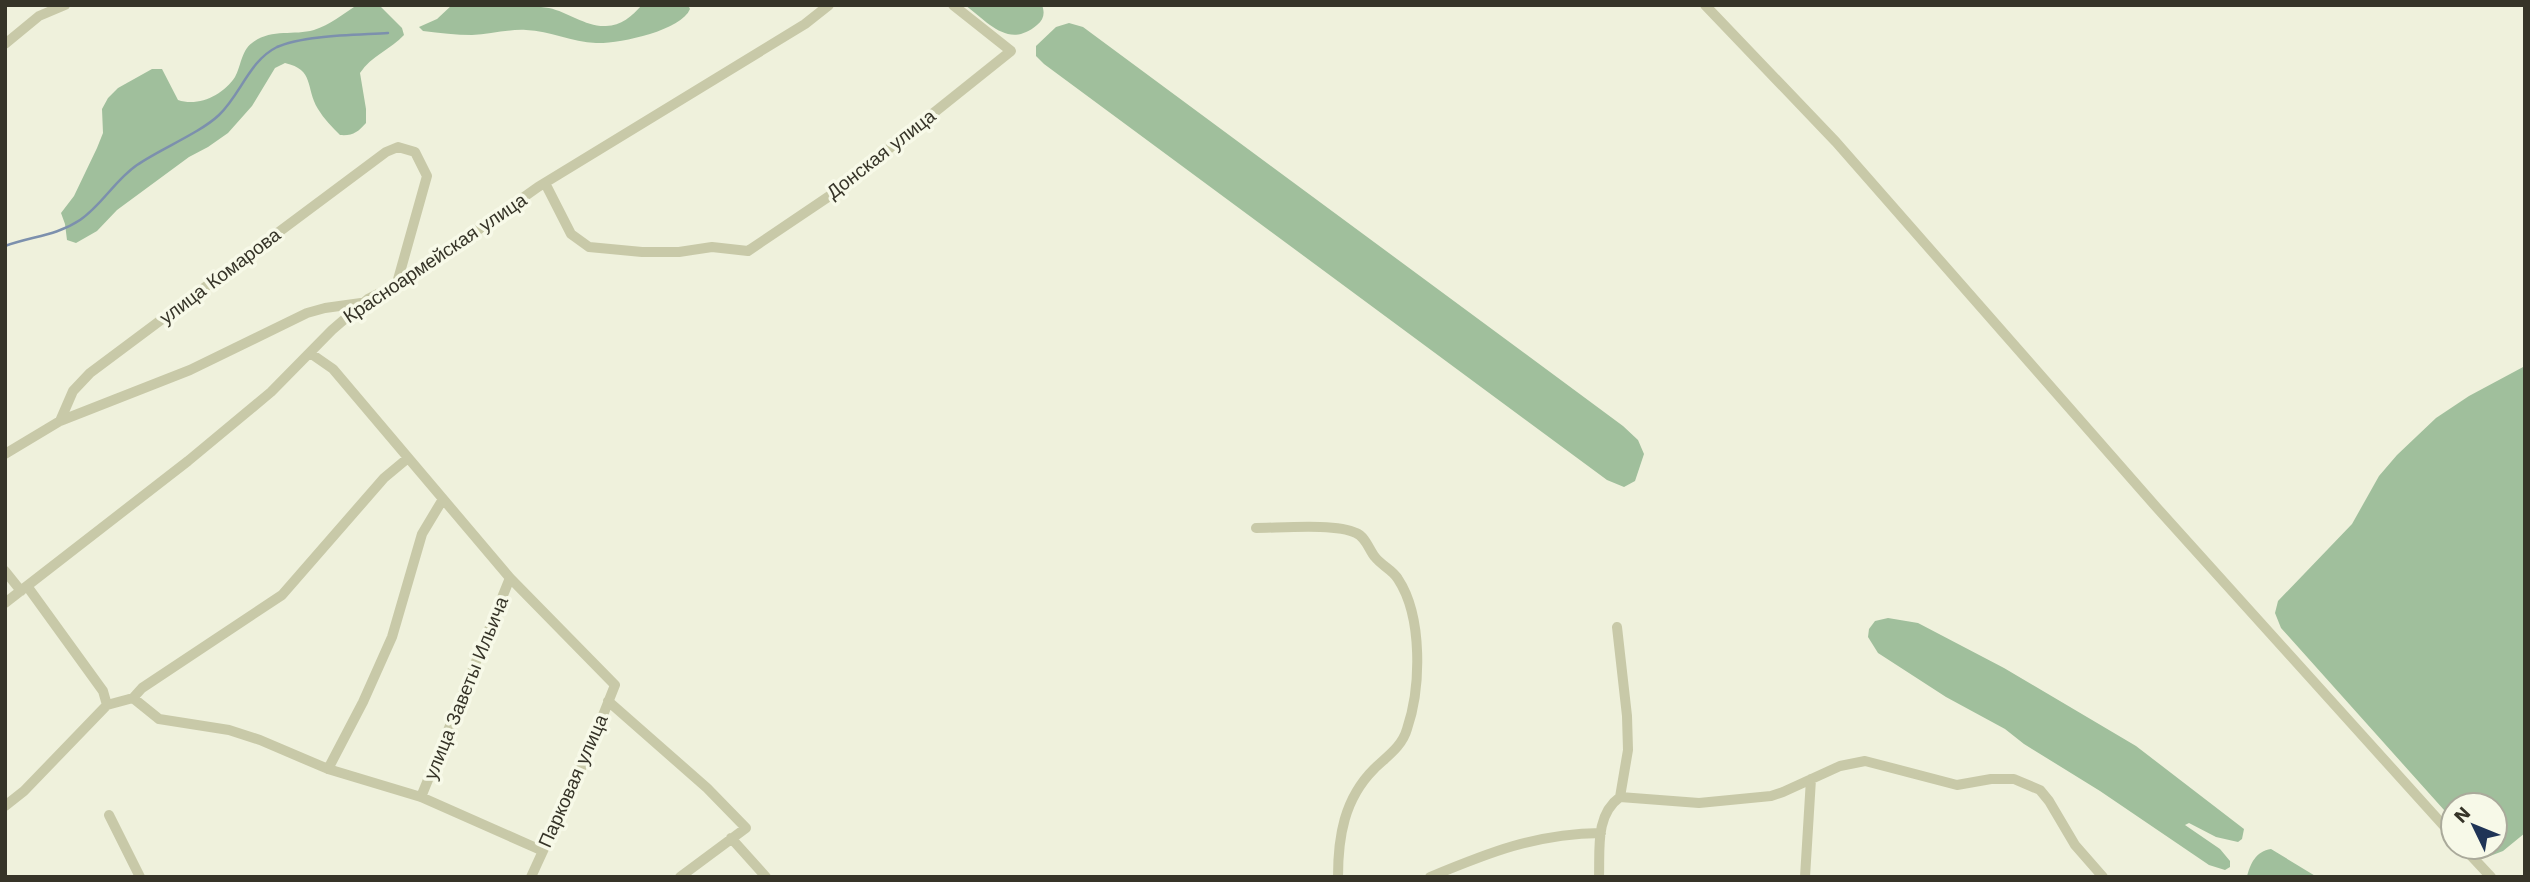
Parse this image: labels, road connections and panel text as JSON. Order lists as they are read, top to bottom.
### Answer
{
  "streets": {
    "street": [
      "Донская улица",
      "Красноармейская улица",
      "улица Комарова",
      "улица Заветы Ильича",
      "Парковая улица"
    ]
  },
  "crossings": [
    ["Донская улица", "Красноармейская улица"],
    ["Красноармейская улица", "улица Комарова"],
    ["улица Заветы Ильича", "Парковая улица"]
  ],
  "north": "top left"
}
